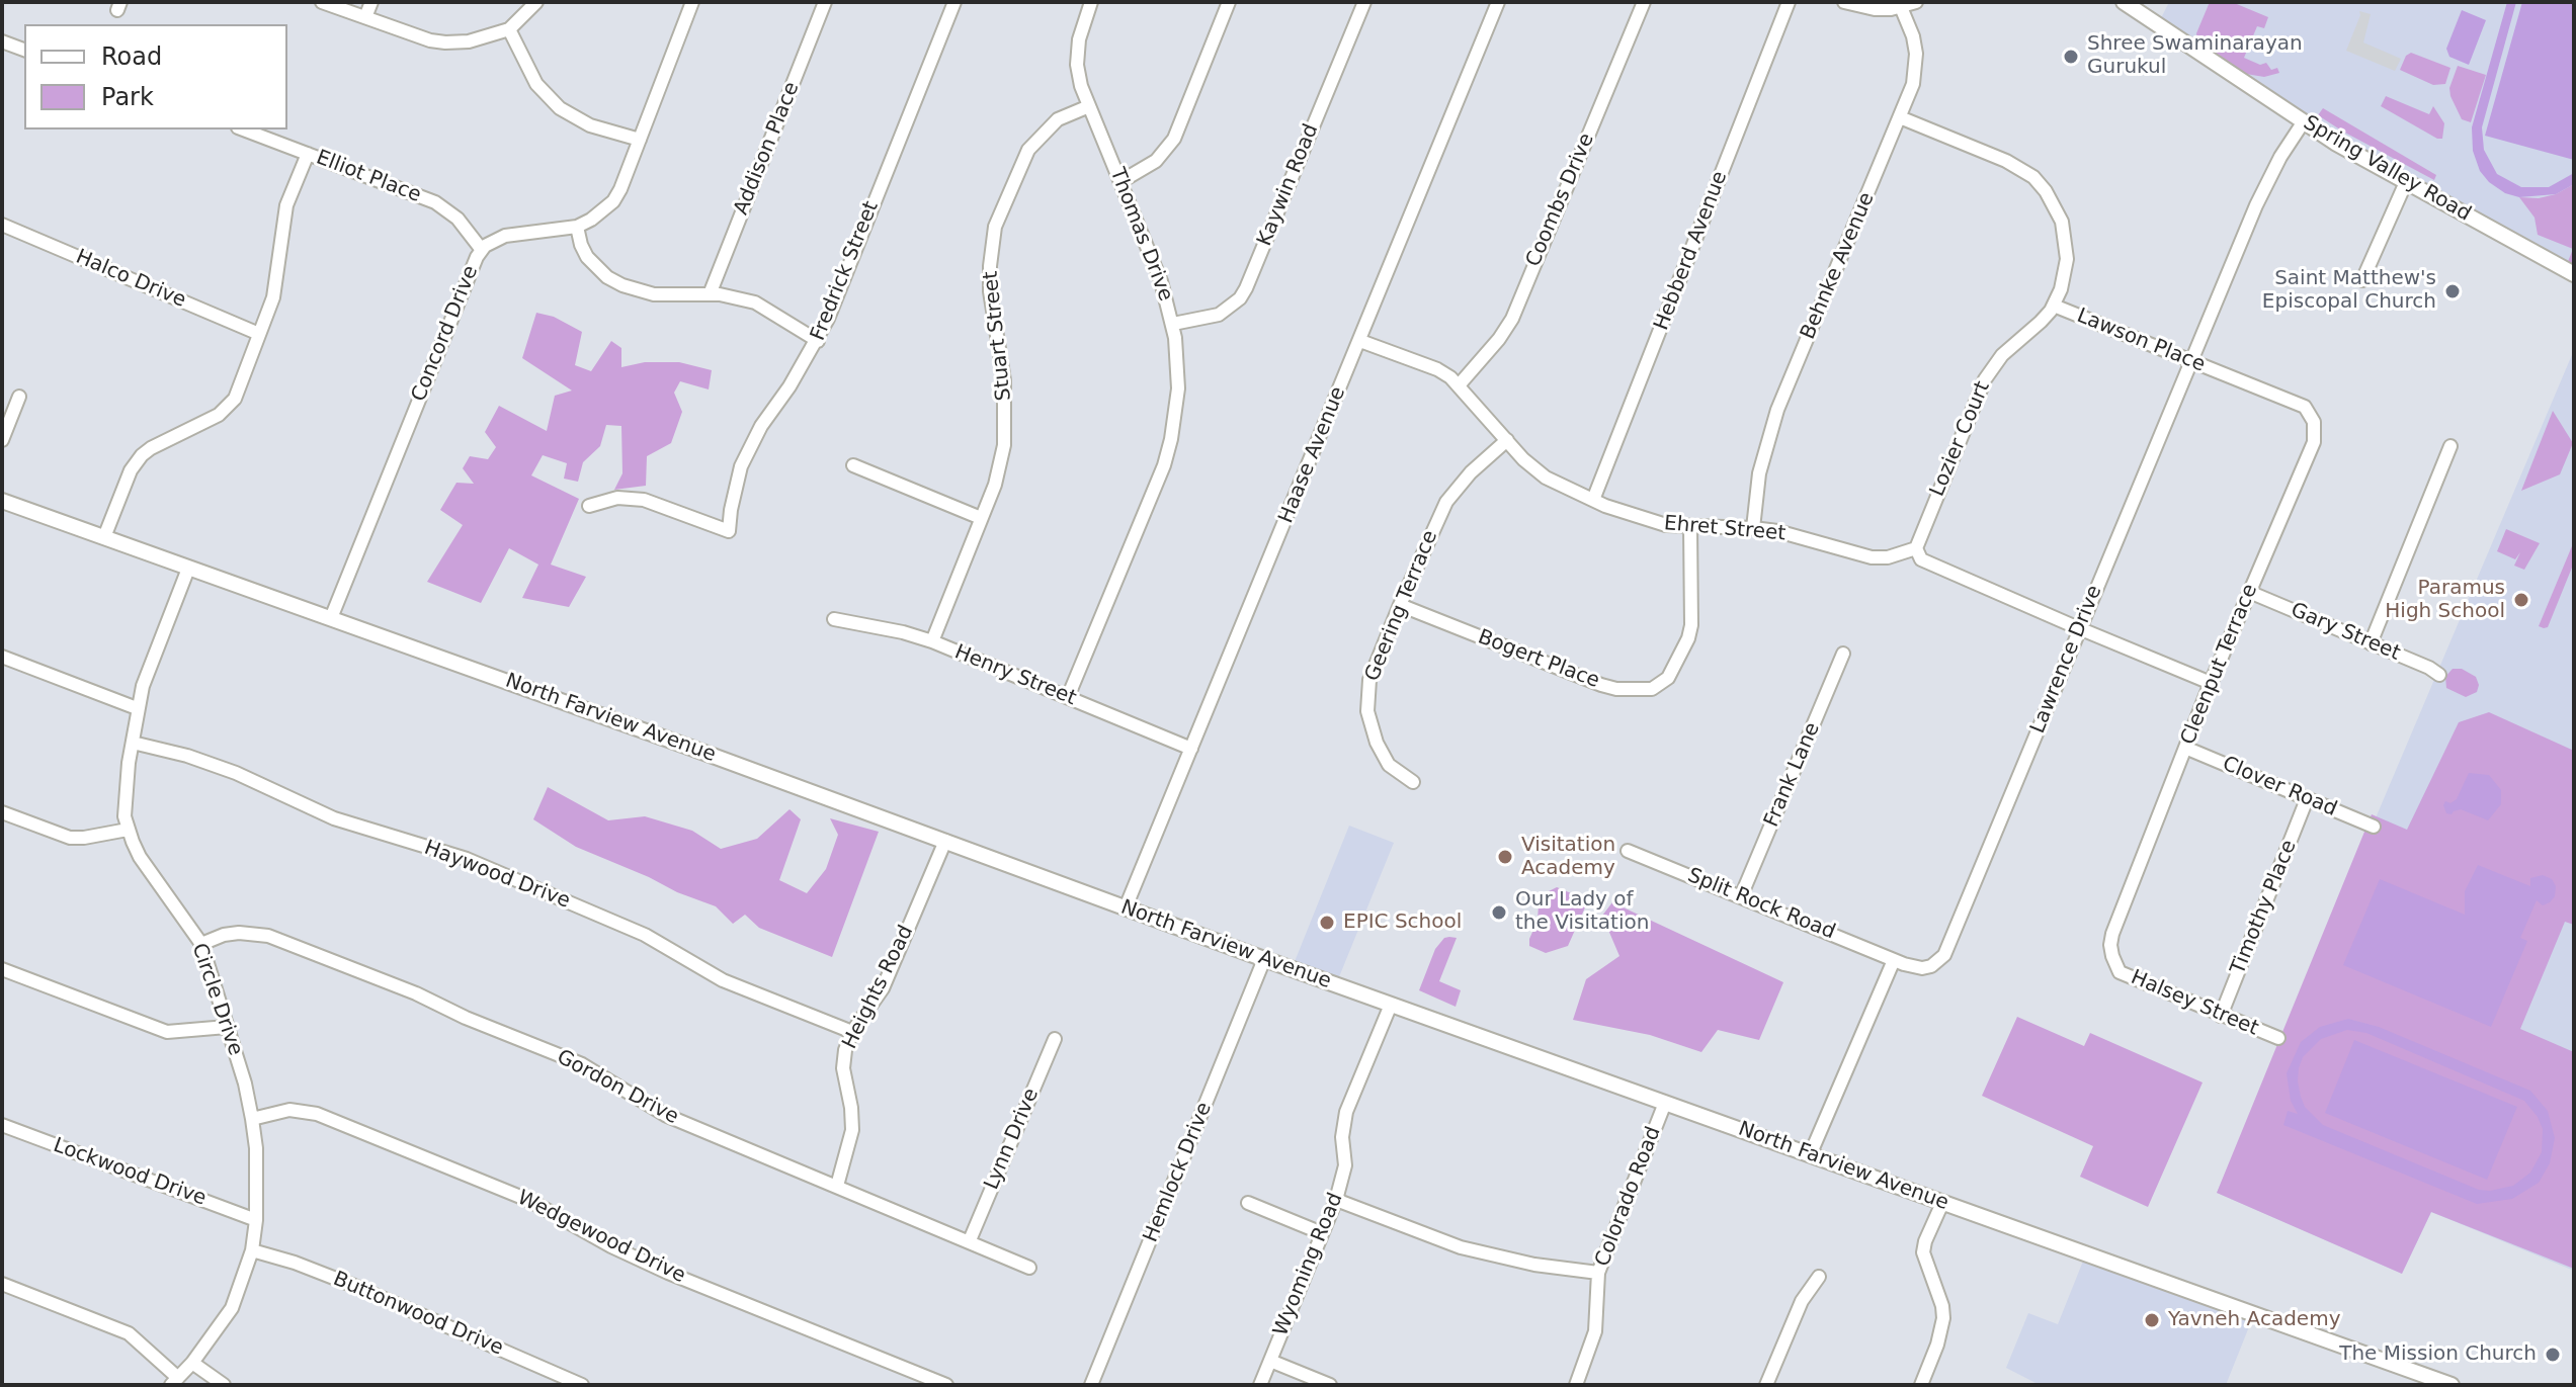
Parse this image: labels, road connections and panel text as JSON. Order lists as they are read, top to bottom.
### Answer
{
  "streets": {
    "street": [
      "Addison Place",
      "Spring Valley Road",
      "Elliot Place",
      "Kaywin Road",
      "Coombs Drive",
      "Thomas Drive",
      "Hebberd Avenue",
      "Behnke Avenue",
      "Fredrick Street",
      "Halco Drive",
      "Concord Drive",
      "Stuart Street",
      "Lawson Place",
      "Lozier Court",
      "Haase Avenue",
      "Ehret Street",
      "Geering Terrace",
      "Gary Street",
      "Bogert Place",
      "Lawrence Drive",
      "Cleenput Terrace",
      "Henry Street",
      "North Farview Avenue",
      "Frank Lane",
      "Clover Road",
      "Haywood Drive",
      "Split Rock Road",
      "Timothy Place",
      "Heights Road",
      "Circle Drive",
      "Halsey Street",
      "Gordon Drive",
      "Lynn Drive",
      "Lockwood Drive",
      "Hemlock Drive",
      "Colorado Road",
      "Wedgewood Drive",
      "Wyoming Road",
      "Buttonwood Drive"
    ]
  },
  "crossings": [
    ["Spring Valley Road", "Lawrence Drive"],
    ["Elliot Place", "Concord Drive"],
    ["Kaywin Road", "Thomas Drive"],
    ["Coombs Drive", "Ehret Street"],
    ["Thomas Drive", "Stuart Street"],
    ["Thomas Drive", "Henry Street"],
    ["Hebberd Avenue", "Ehret Street"],
    ["Behnke Avenue", "Lawson Place"],
    ["Behnke Avenue", "Ehret Street"],
    ["Concord Drive", "North Farview Avenue"],
    ["Stuart Street", "Henry Street"],
    ["Lawson Place", "Lozier Court"],
    ["Lawson Place", "Lawrence Drive"],
    ["Lawson Place", "Cleenput Terrace"],
    ["Lozier Court", "Ehret Street"],
    ["Haase Avenue", "Ehret Street"],
    ["Haase Avenue", "Henry Street"],
    ["Haase Avenue", "North Farview Avenue"],
    ["Ehret Street", "Geering Terrace"],
    ["Ehret Street", "Bogert Place"],
    ["Geering Terrace", "Bogert Place"],
    ["Gary Street", "Cleenput Terrace"],
    ["Lawrence Drive", "Split Rock Road"],
    ["Cleenput Terrace", "Clover Road"],
    ["Cleenput Terrace", "Halsey Street"],
    ["North Farview Avenue", "Heights Road"],
    ["North Farview Avenue", "Circle Drive"],
    ["North Farview Avenue", "Hemlock Drive"],
    ["North Farview Avenue", "Colorado Road"],
    ["North Farview Avenue", "Wyoming Road"],
    ["Frank Lane", "Split Rock Road"],
    ["Clover Road", "Timothy Place"],
    ["Haywood Drive", "Heights Road"],
    ["Haywood Drive", "Circle Drive"],
    ["Timothy Place", "Halsey Street"],
    ["Heights Road", "Gordon Drive"],
    ["Circle Drive", "Gordon Drive"],
    ["Circle Drive", "Lockwood Drive"],
    ["Circle Drive", "Wedgewood Drive"],
    ["Circle Drive", "Buttonwood Drive"],
    ["Gordon Drive", "Lynn Drive"]
  ],
  "places": [
    "Shree Swaminarayan Gurukul",
    "Saint Matthew's Episcopal Church",
    "Paramus High School",
    "Visitation Academy",
    "Our Lady of the Visitation",
    "EPIC School",
    "Yavneh Academy",
    "The Mission Church"
  ],
  "legend": ["Road", "Park"]
}
